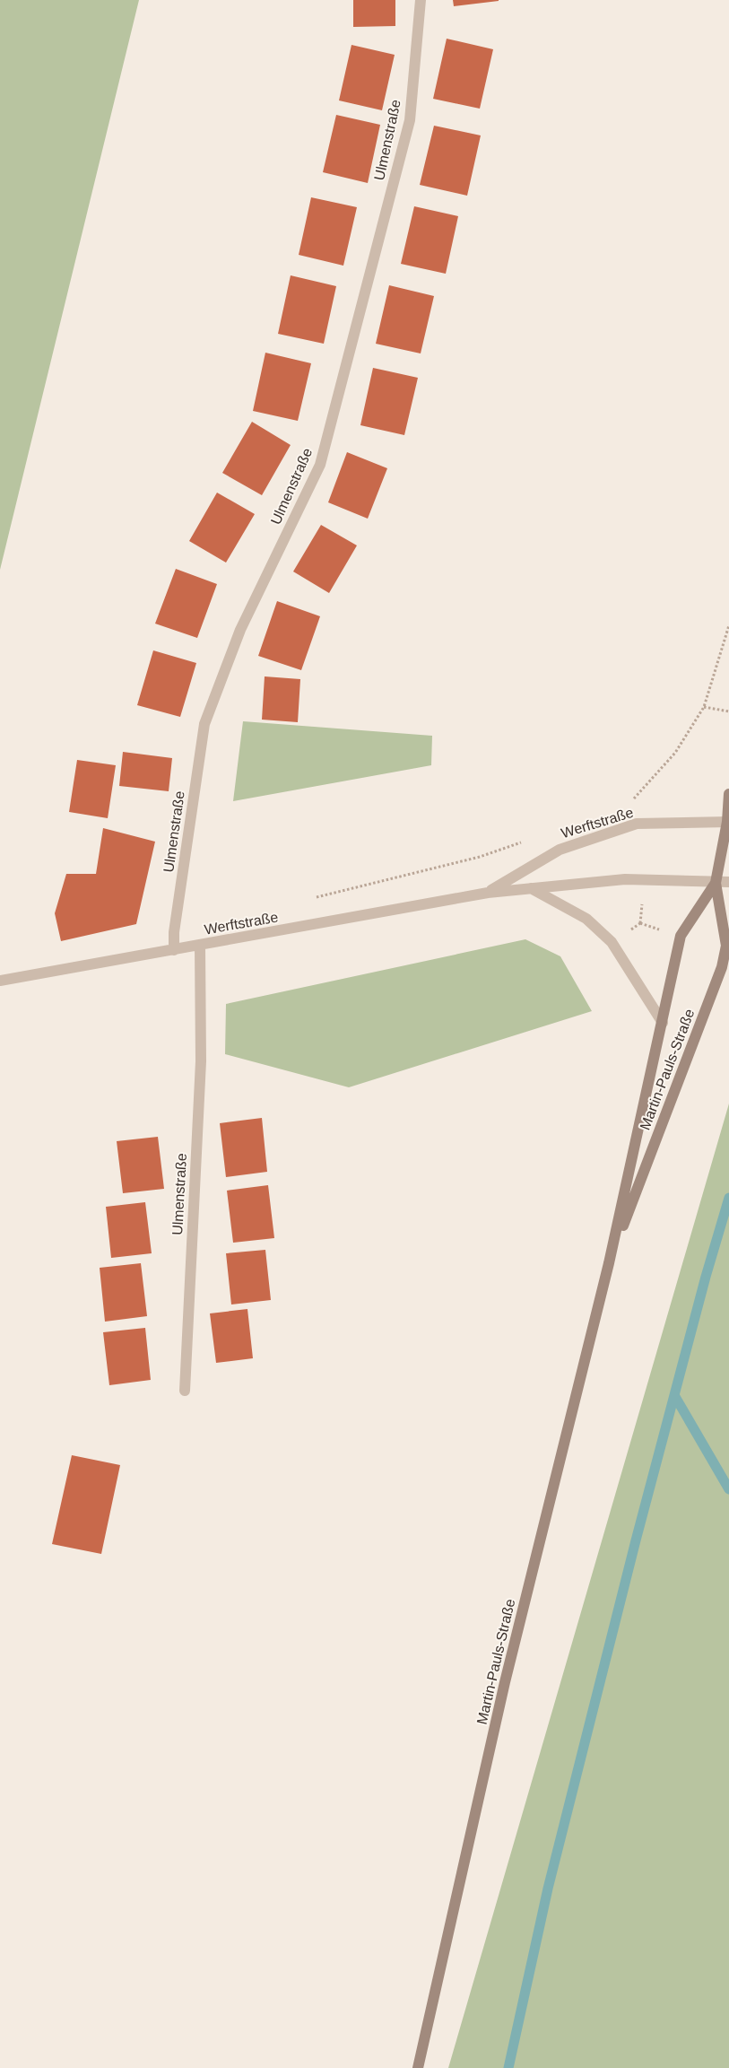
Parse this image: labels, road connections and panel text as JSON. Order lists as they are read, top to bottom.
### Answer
{
  "streets": {
    "street": ["Ulmenstraße", "Werftstraße", "Martin-Pauls-Straße"]
  },
  "crossings": [
    ["Ulmenstraße", "Werftstraße"],
    ["Werftstraße", "Martin-Pauls-Straße"]
  ]
}
